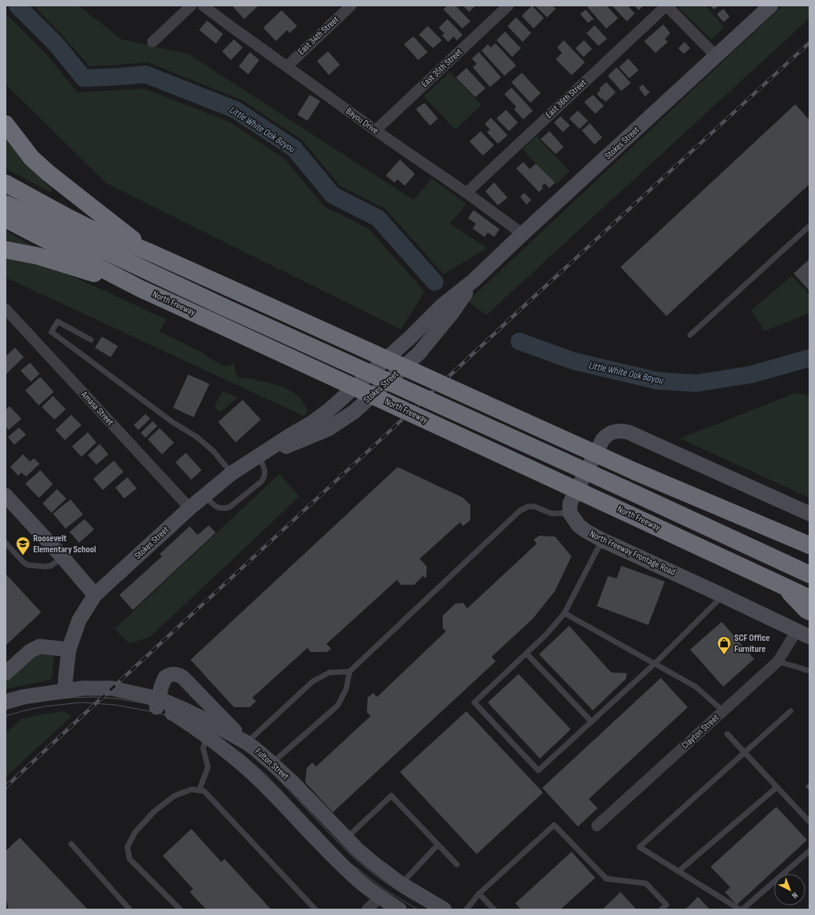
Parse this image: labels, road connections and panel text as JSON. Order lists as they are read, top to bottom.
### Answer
{
  "streets": {
    "highway": ["North Freeway"],
    "street": [
      "East 34th Street",
      "East 35th Street",
      "East 36th Street",
      "Bayou Drive",
      "Stokes Street",
      "Amasa Street",
      "North Freeway Frontage Road",
      "Clayton Street",
      "Fulton Street"
    ]
  },
  "crossings": [
    ["East 34th Street", "Bayou Drive"],
    ["East 35th Street", "Bayou Drive"],
    ["East 36th Street", "Bayou Drive"],
    ["Bayou Drive", "Stokes Street"],
    ["Stokes Street", "Amasa Street"],
    ["Stokes Street", "Fulton Street"],
    ["North Freeway Frontage Road", "Clayton Street"]
  ],
  "water": ["Little White Oak Bayou"],
  "places": {
    "school or university": ["Roosevelt Elementary School"],
    "shop": ["SCF Office Furniture"]
  },
  "north": "bottom right"
}
